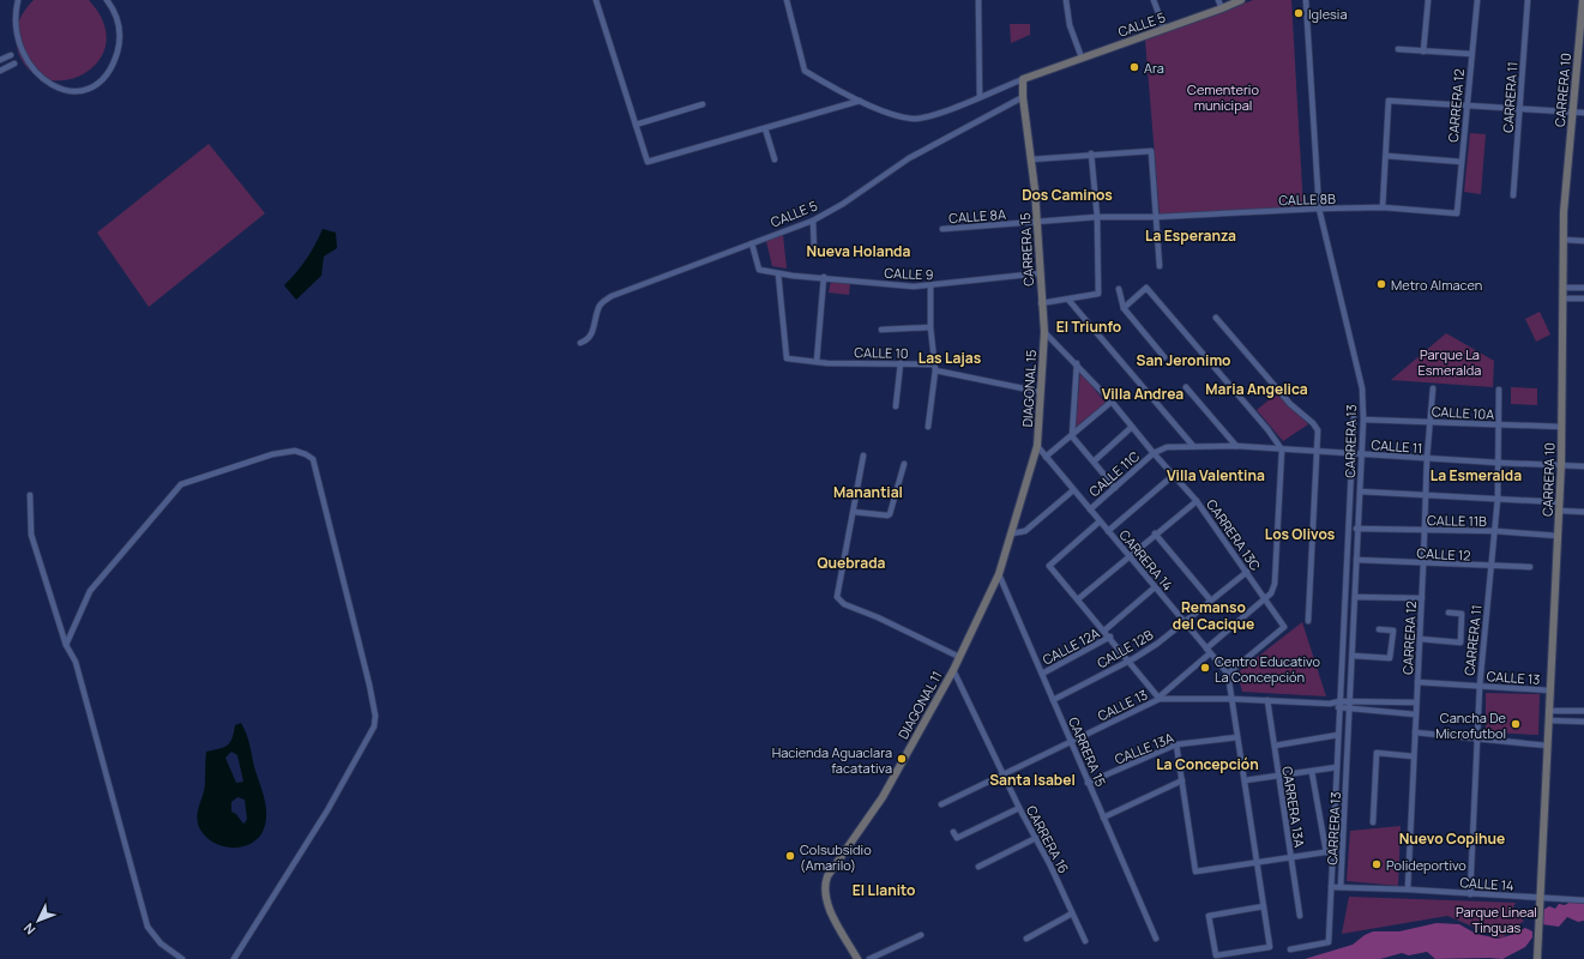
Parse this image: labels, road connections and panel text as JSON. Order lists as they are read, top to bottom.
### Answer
{
  "streets": {
    "street": [
      "CALLE 5",
      "CARRERA 10",
      "CARRERA 11",
      "CARRERA 12",
      "CALLE 8B",
      "CALLE 8A",
      "CARRERA 15",
      "CALLE 9",
      "CALLE 10",
      "DIAGONAL 15",
      "CALLE 10A",
      "CARRERA 13",
      "CALLE 11",
      "CALLE 11C",
      "CALLE 11B",
      "CARRERA 13C",
      "CALLE 12",
      "CARRERA 14",
      "CALLE 12A",
      "CALLE 12B",
      "CALLE 13",
      "DIAGONAL 11",
      "CALLE 13A",
      "CARRERA 13A",
      "CARRERA 16",
      "CALLE 14"
    ]
  },
  "crossings": [
    ["CALLE 5", "CARRERA 15"],
    ["CARRERA 10", "CALLE 10A"],
    ["CARRERA 10", "CALLE 11"],
    ["CARRERA 10", "CALLE 11B"],
    ["CARRERA 10", "CALLE 13"],
    ["CARRERA 10", "CALLE 14"],
    ["CARRERA 11", "CALLE 10A"],
    ["CARRERA 11", "CALLE 11"],
    ["CARRERA 11", "CALLE 11B"],
    ["CARRERA 11", "CALLE 12"],
    ["CARRERA 11", "CALLE 13"],
    ["CARRERA 11", "CALLE 14"],
    ["CARRERA 12", "CALLE 8B"],
    ["CARRERA 12", "CALLE 10A"],
    ["CARRERA 12", "CALLE 11"],
    ["CARRERA 12", "CALLE 11B"],
    ["CARRERA 12", "CALLE 12"],
    ["CARRERA 12", "CALLE 13"],
    ["CARRERA 12", "CALLE 14"],
    ["CALLE 8B", "CALLE 8A"],
    ["CALLE 8B", "CARRERA 13"],
    ["CALLE 8A", "CARRERA 15"],
    ["CARRERA 15", "CALLE 9"],
    ["CARRERA 15", "DIAGONAL 15"],
    ["CARRERA 15", "CARRERA 13C"],
    ["CARRERA 15", "CALLE 12A"],
    ["CARRERA 15", "CALLE 12B"],
    ["CARRERA 15", "CALLE 13"],
    ["CARRERA 15", "DIAGONAL 11"],
    ["CARRERA 15", "CALLE 13A"],
    ["CALLE 9", "CALLE 10"],
    ["DIAGONAL 15", "CARRERA 13C"],
    ["DIAGONAL 15", "CARRERA 14"],
    ["DIAGONAL 15", "DIAGONAL 11"],
    ["CALLE 10A", "CARRERA 13"],
    ["CARRERA 13", "CALLE 11"],
    ["CARRERA 13", "CALLE 11B"],
    ["CARRERA 13", "CALLE 12"],
    ["CARRERA 13", "CALLE 13"],
    ["CARRERA 13", "CALLE 14"],
    ["CALLE 11", "CALLE 11C"],
    ["CALLE 11", "CARRERA 13C"],
    ["CALLE 11C", "CARRERA 13C"],
    ["CALLE 11C", "CARRERA 14"],
    ["CARRERA 13C", "CARRERA 14"],
    ["CARRERA 13C", "CALLE 12B"],
    ["CARRERA 14", "CALLE 12A"],
    ["CARRERA 14", "CALLE 12B"],
    ["CARRERA 14", "DIAGONAL 11"],
    ["CALLE 13", "CARRERA 13A"],
    ["CALLE 13", "CARRERA 16"],
    ["DIAGONAL 11", "CARRERA 16"]
  ],
  "districts": [
    "Dos Caminos",
    "La Esperanza",
    "Nueva Holanda",
    "El Triunfo",
    "Las Lajas",
    "San Jeronimo",
    "Maria Angelica",
    "Villa Andrea",
    "Villa Valentina",
    "La Esmeralda",
    "Manantial",
    "Los Olivos",
    "Quebrada",
    "Remanso del Cacique",
    "La Concepción",
    "Santa Isabel",
    "Nuevo Copihue",
    "El Llanito"
  ],
  "parks": ["Cementerio municipal", "Parque La Esmeralda", "Parque Lineal Tinguas"],
  "places": [
    "Iglesia",
    "Ara",
    "Metro Almacen",
    "Centro Educativo La Concepción",
    "Cancha De Microfutbol",
    "Hacienda Aguaclara facatativa",
    "Colsubsidio (Amarilo)",
    "Polideportivo"
  ],
  "north": "bottom left"
}
